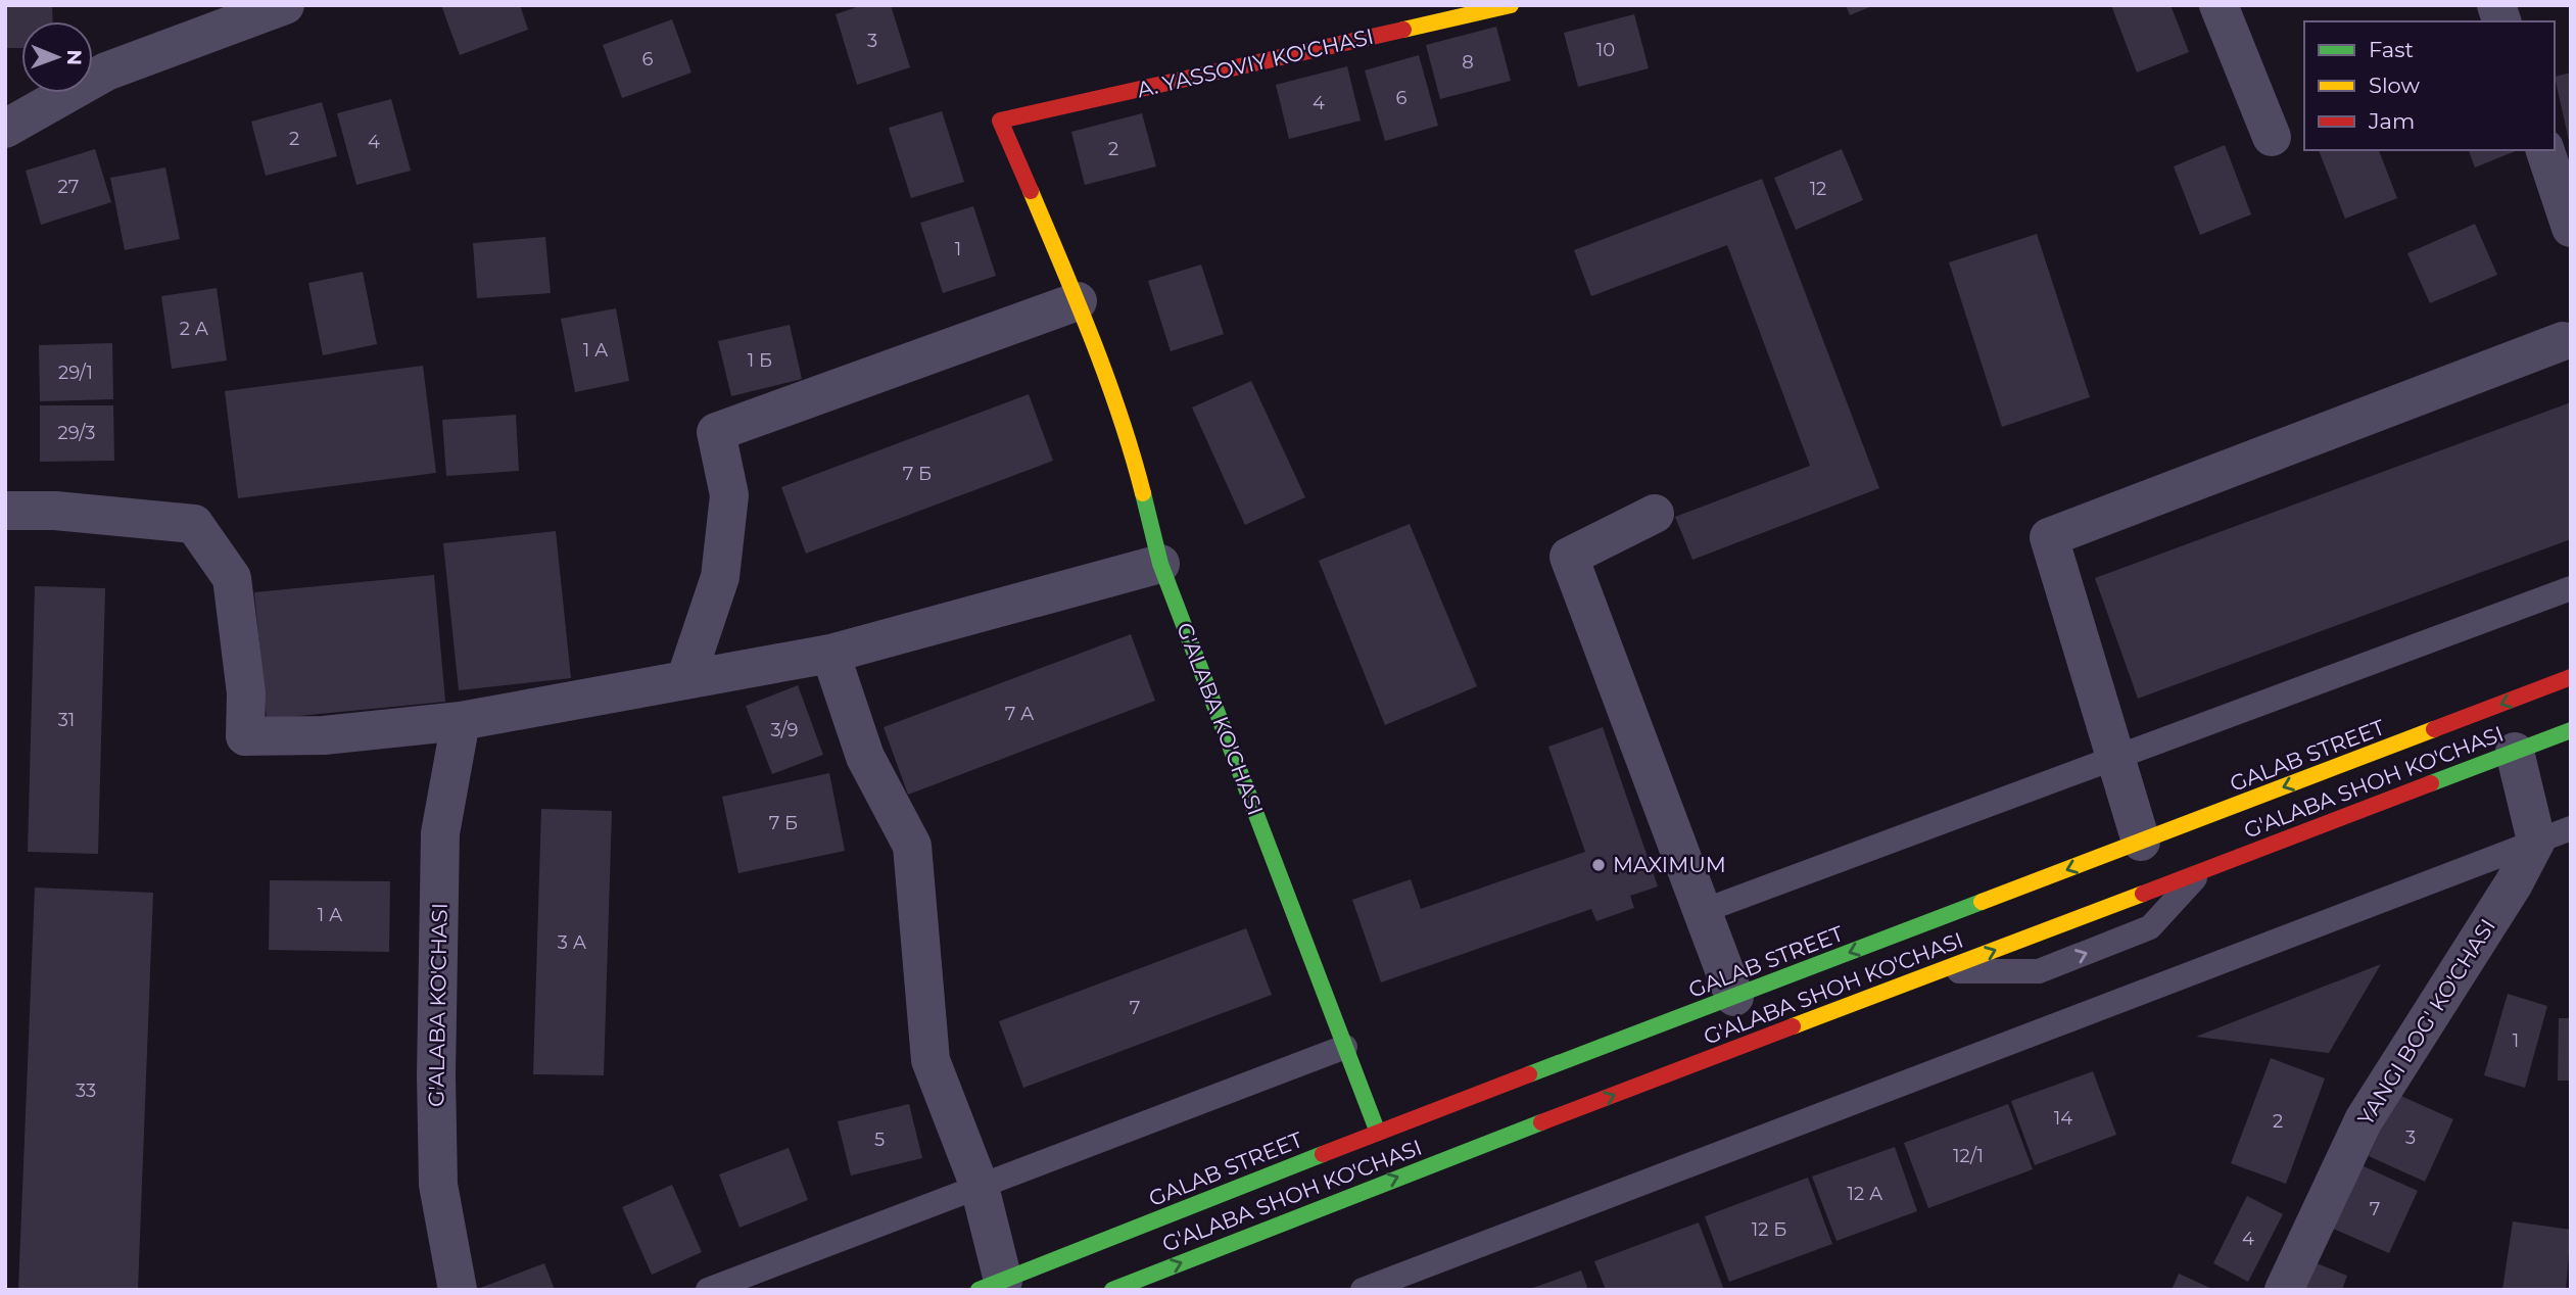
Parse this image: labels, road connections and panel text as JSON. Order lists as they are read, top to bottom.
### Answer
{
  "streets": {
    "main road": [
      "A. YASSOVIY KO'CHASI",
      "G'ALABA KO'CHASI",
      "GALAB STREET",
      "G'ALABA SHOH KO'CHASI"
    ],
    "street": ["YANGI BOG' KO'CHASI"]
  },
  "crossings": [
    ["A. YASSOVIY KO'CHASI", "G'ALABA KO'CHASI"],
    ["G'ALABA KO'CHASI", "GALAB STREET"]
  ],
  "one_way": ["GALAB STREET", "G'ALABA SHOH KO'CHASI"],
  "places": ["MAXIMUM"],
  "house_numbers": [
    "3",
    "10",
    "6",
    "8",
    "6",
    "4",
    "2",
    "4",
    "2",
    "27",
    "12",
    "1",
    "2 А",
    "1 А",
    "1 Б",
    "29/1",
    "29/3",
    "7 Б",
    "7 А",
    "31",
    "3/9",
    "7 Б",
    "1 А",
    "3 А",
    "7",
    "1",
    "33",
    "14",
    "2",
    "3",
    "5",
    "12/1",
    "12 А",
    "7",
    "12 Б",
    "4"
  ],
  "legend": ["Fast", "Slow", "Jam"],
  "north": "right"
}
